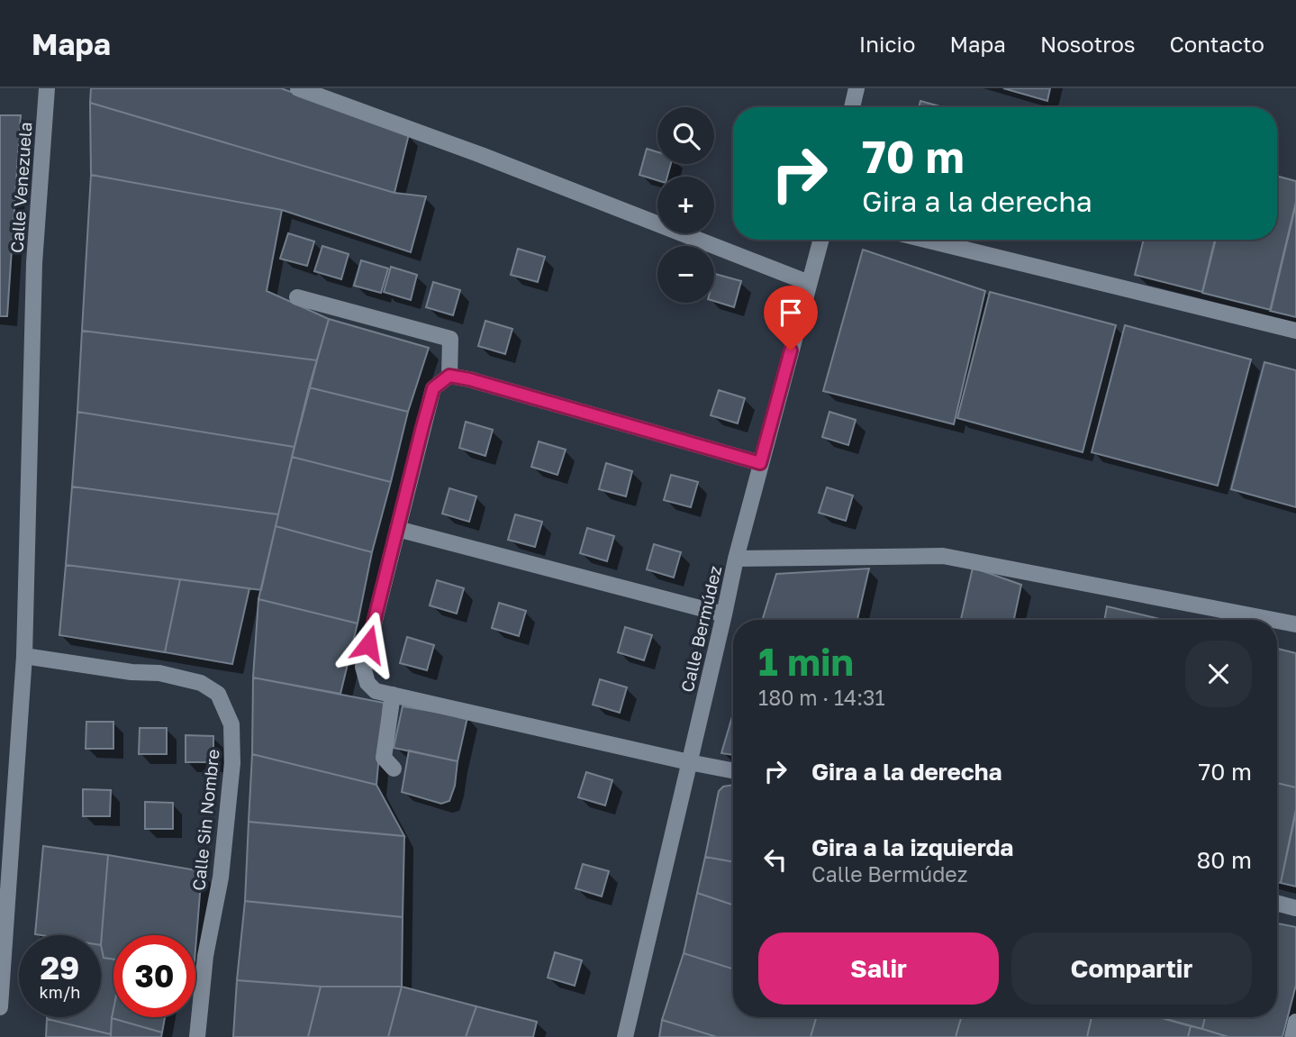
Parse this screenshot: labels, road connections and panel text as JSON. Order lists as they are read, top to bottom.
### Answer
{
  "streets": {
    "street": ["Calle Venezuela", "Calle Bermúdez", "Calle Sin Nombre"]
  },
  "crossings": [
    ["Calle Venezuela", "Calle Sin Nombre"]
  ],
  "page": {
    "header": "Mapa",
    "nav": [
      "Inicio",
      "Mapa",
      "Nosotros",
      "Contacto"
    ],
    "map_buttons": ["+", "−"],
    "turn": ["70 m", "Gira a la derecha"],
    "heading": ["1 min", "180 m · 14:31"],
    "list": [
      {
        "name": "Gira a la derecha",
        "value": "70 m"
      },
      {
        "name": "Gira a la izquierda",
        "note": "Calle Bermúdez",
        "value": "80 m"
      }
    ],
    "buttons": ["Salir", "Compartir"],
    "speed": "29 km/h",
    "limit": "30"
  }
}
